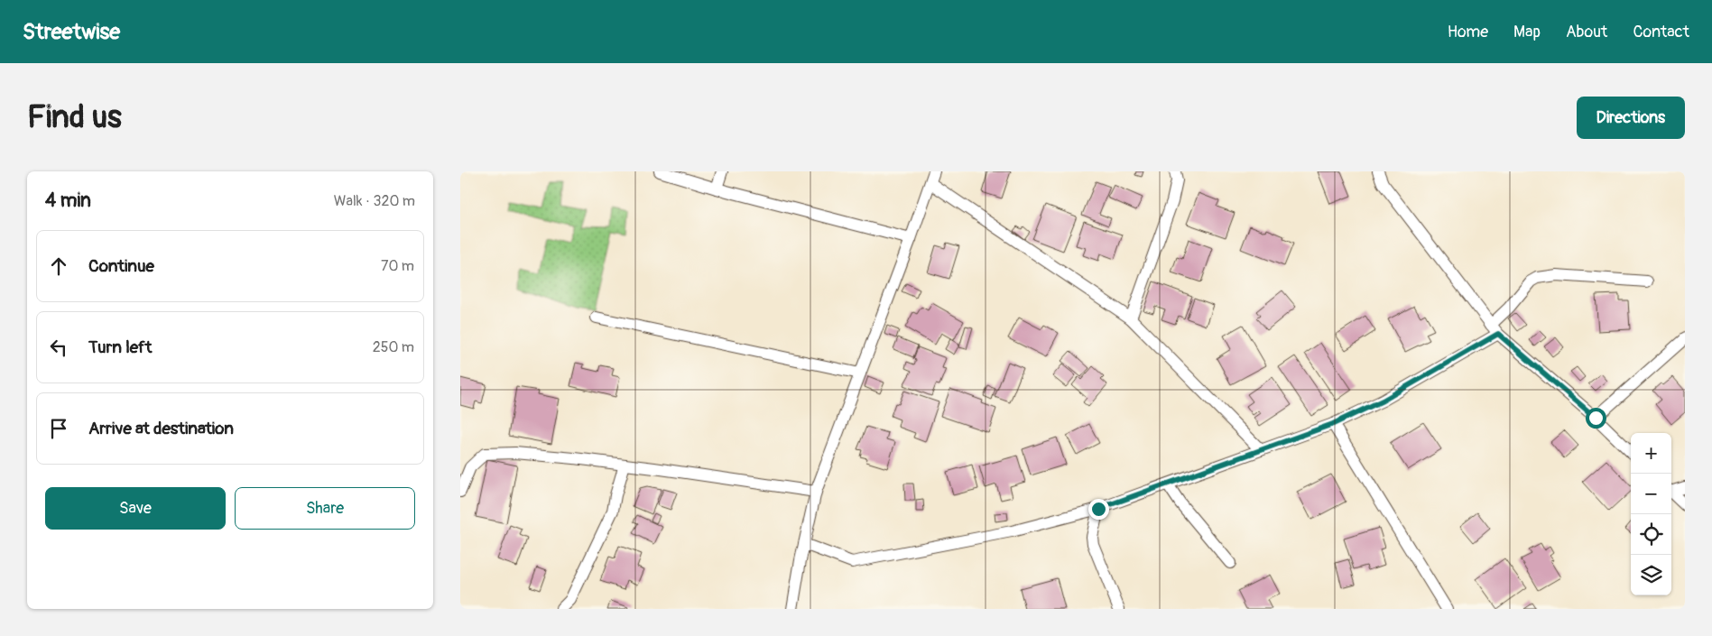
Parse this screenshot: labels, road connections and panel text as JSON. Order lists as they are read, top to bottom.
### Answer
{
  "page": {
    "header": "Streetwise",
    "nav": [
      "Home",
      "Map",
      "About",
      "Contact"
    ],
    "buttons": [
      "Directions",
      ["Save", "Share"]
    ],
    "title": "Find us",
    "heading": ["4 min", "Walk · 320 m"],
    "list": [
      ["Continue", "70 m"],
      ["Turn left", "250 m"],
      "Arrive at destination"
    ],
    "map_buttons": ["+", "−"]
  }
}
